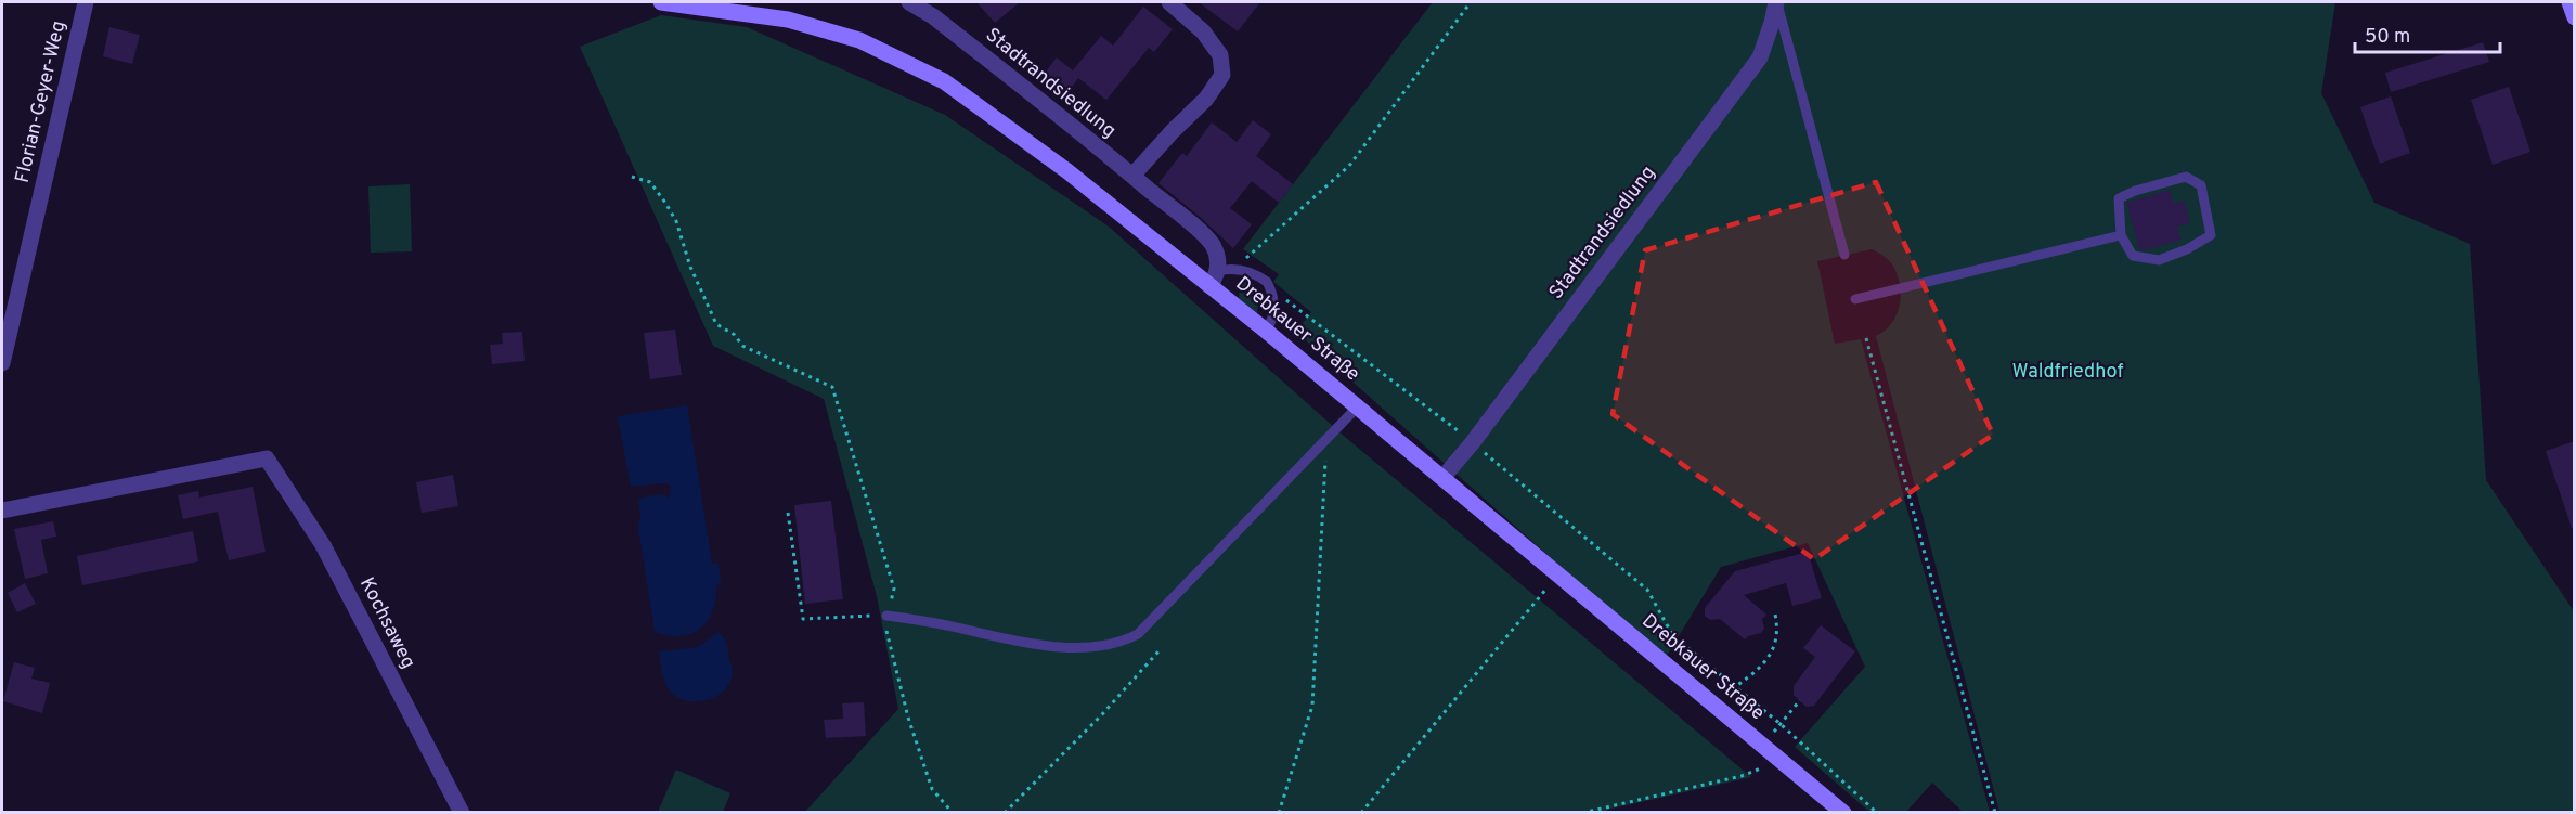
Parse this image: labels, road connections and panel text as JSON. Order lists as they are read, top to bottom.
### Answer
{
  "streets": {
    "street": [
      "Stadtrandsiedlung",
      "Florian-Geyer-Weg",
      "Drebkauer Straße",
      "Kochsaweg"
    ]
  },
  "crossings": [
    ["Stadtrandsiedlung", "Drebkauer Straße"]
  ],
  "parks": ["Waldfriedhof"],
  "scale_bar": "50 m"
}
